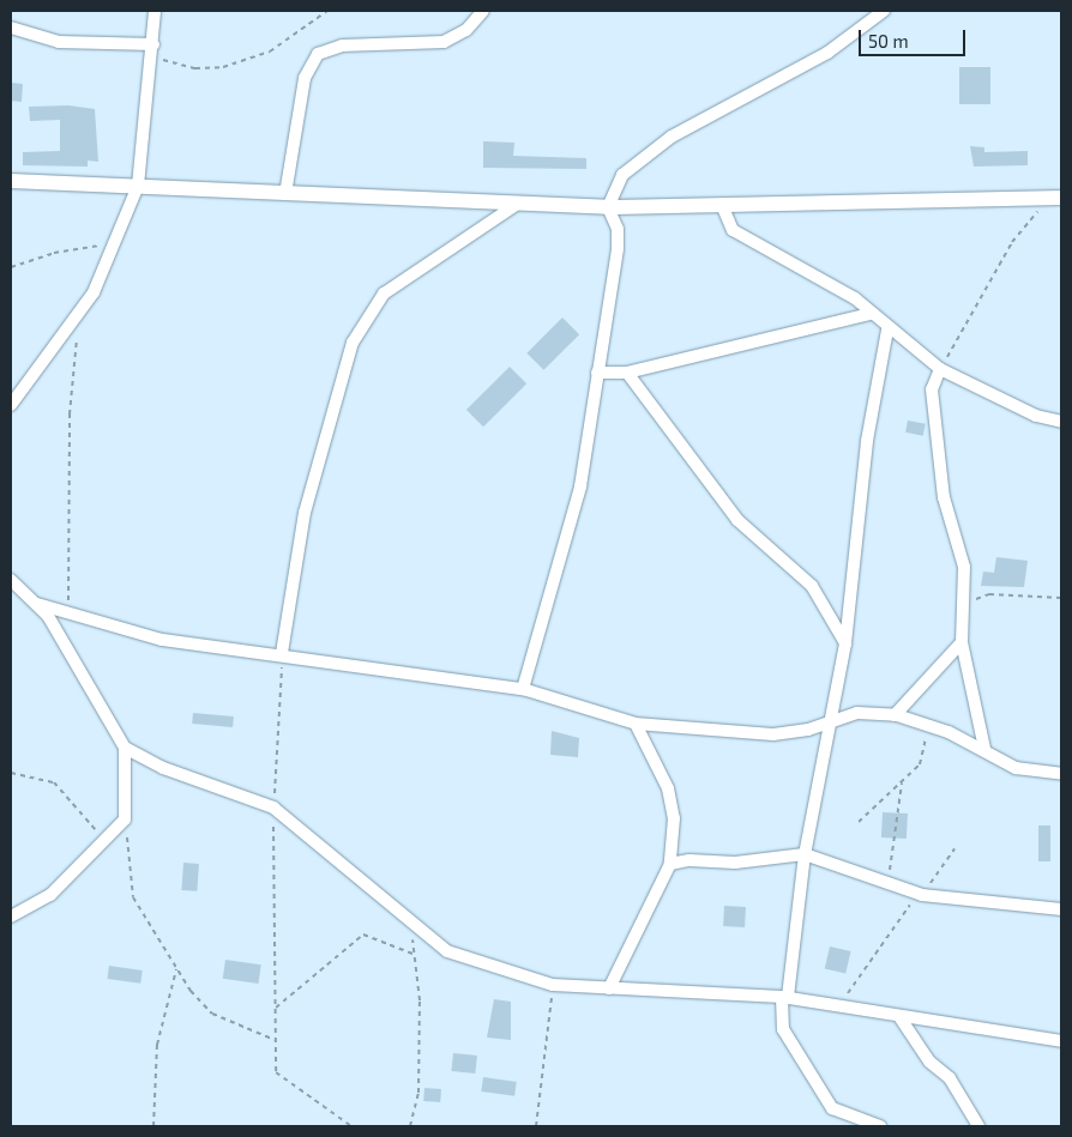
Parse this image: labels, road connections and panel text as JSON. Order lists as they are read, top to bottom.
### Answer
{
  "scale_bar": "50 m"
}
